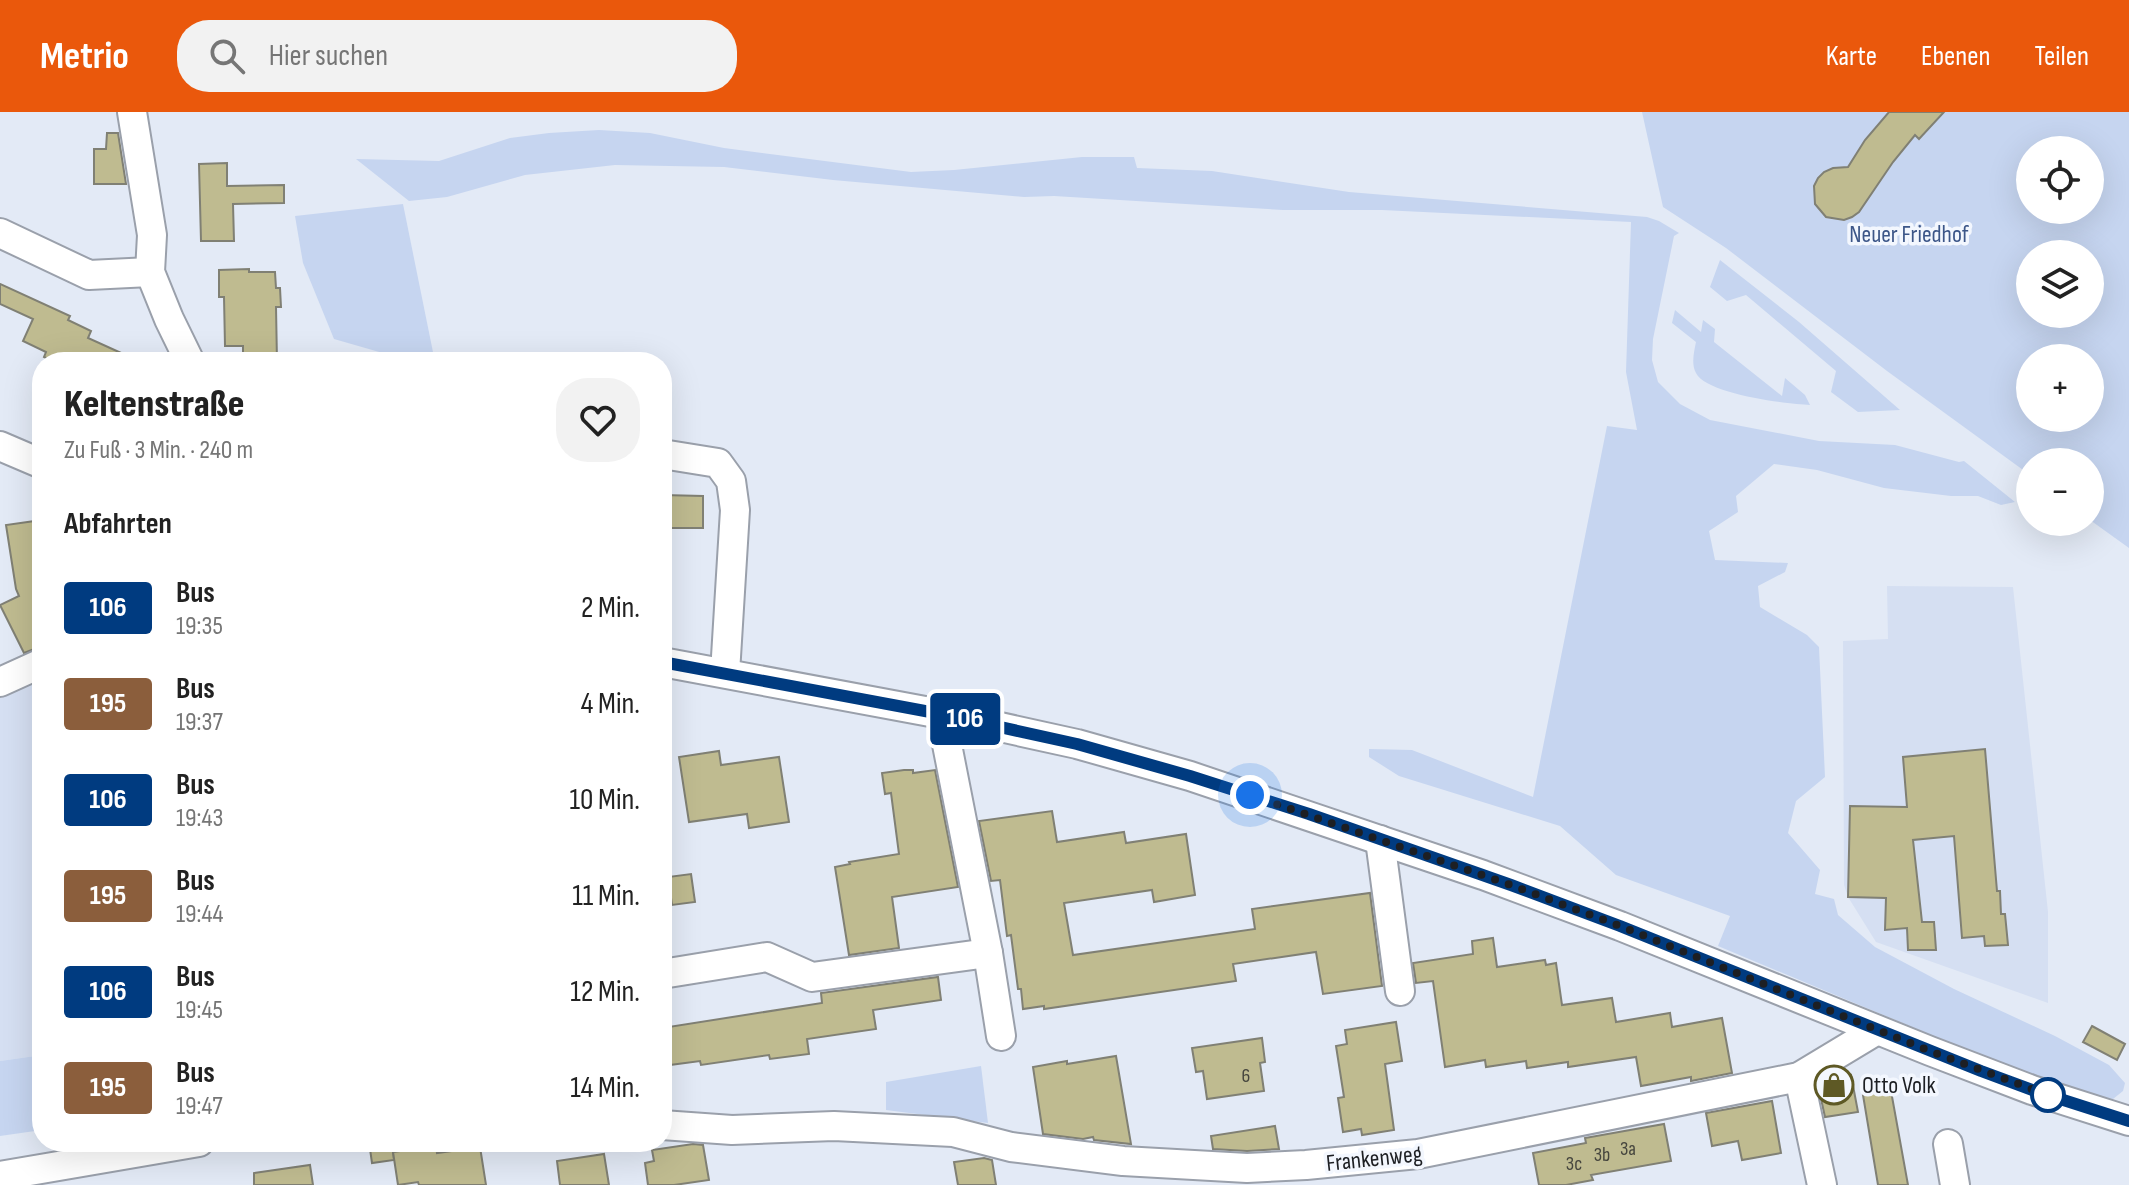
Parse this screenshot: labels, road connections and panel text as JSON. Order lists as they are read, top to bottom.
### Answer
{
  "streets": {
    "street": ["Frankenweg"]
  },
  "parks": ["Neuer Friedhof"],
  "places": {
    "shop": ["Otto Volk"]
  },
  "lines": ["bus line 106"],
  "house_numbers": [
    "6",
    "3a",
    "3b",
    "3c"
  ],
  "page": {
    "header": "Metrio",
    "search": "Hier suchen",
    "nav": ["Karte", "Ebenen", "Teilen"],
    "on_map": "106",
    "map_buttons": ["+", "−"],
    "heading": [
      ["Keltenstraße", "Zu Fuß · 3 Min. · 240 m"],
      "Abfahrten"
    ],
    "list": [
      {
        "mark": "106",
        "name": "Bus",
        "note": "19:35",
        "value": "2 Min."
      },
      {
        "mark": "195",
        "name": "Bus",
        "note": "19:37",
        "value": "4 Min."
      },
      {
        "mark": "106",
        "name": "Bus",
        "note": "19:43",
        "value": "10 Min."
      },
      {
        "mark": "195",
        "name": "Bus",
        "note": "19:44",
        "value": "11 Min."
      },
      {
        "mark": "106",
        "name": "Bus",
        "note": "19:45",
        "value": "12 Min."
      },
      {
        "mark": "195",
        "name": "Bus",
        "note": "19:47",
        "value": "14 Min."
      }
    ]
  }
}
